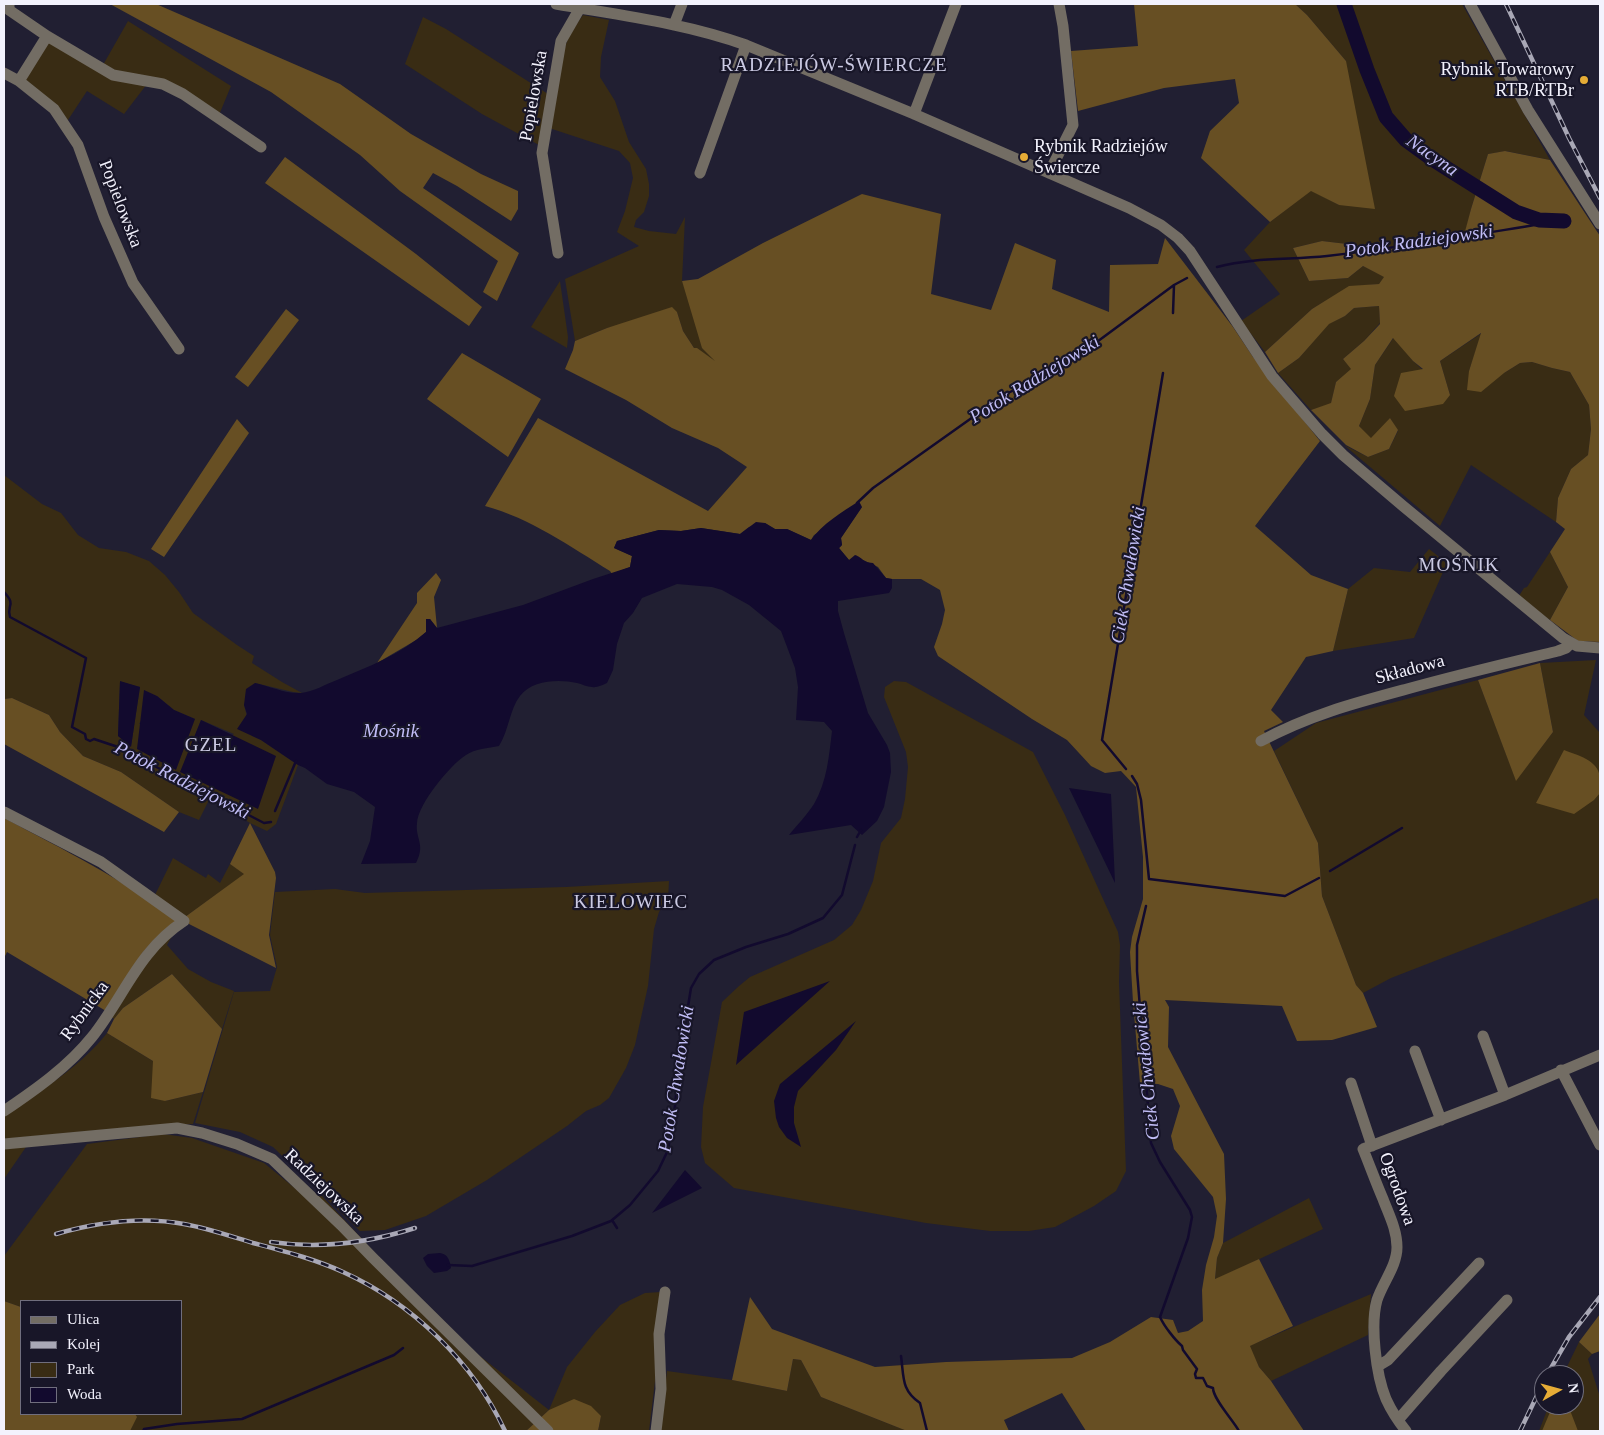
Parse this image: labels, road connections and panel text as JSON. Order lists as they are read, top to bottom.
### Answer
{
  "streets": {
    "street": [
      "Popielowska",
      "Składowa",
      "Rybnicka",
      "Radziejowska",
      "Ogrodowa"
    ]
  },
  "districts": [
    "RADZIEJÓW-ŚWIERCZE",
    "MOŚNIK",
    "GZEL",
    "KIELOWIEC"
  ],
  "water": [
    "Nacyna",
    "Potok Radziejowski",
    "Ciek Chwałowicki",
    "Mośnik",
    "Potok Chwałowicki"
  ],
  "places": ["Rybnik Towarowy RTB/RTBr", "Rybnik Radziejów Świercze"],
  "legend": [
    "Ulica",
    "Kolej",
    "Park",
    "Woda"
  ],
  "north": "right"
}
